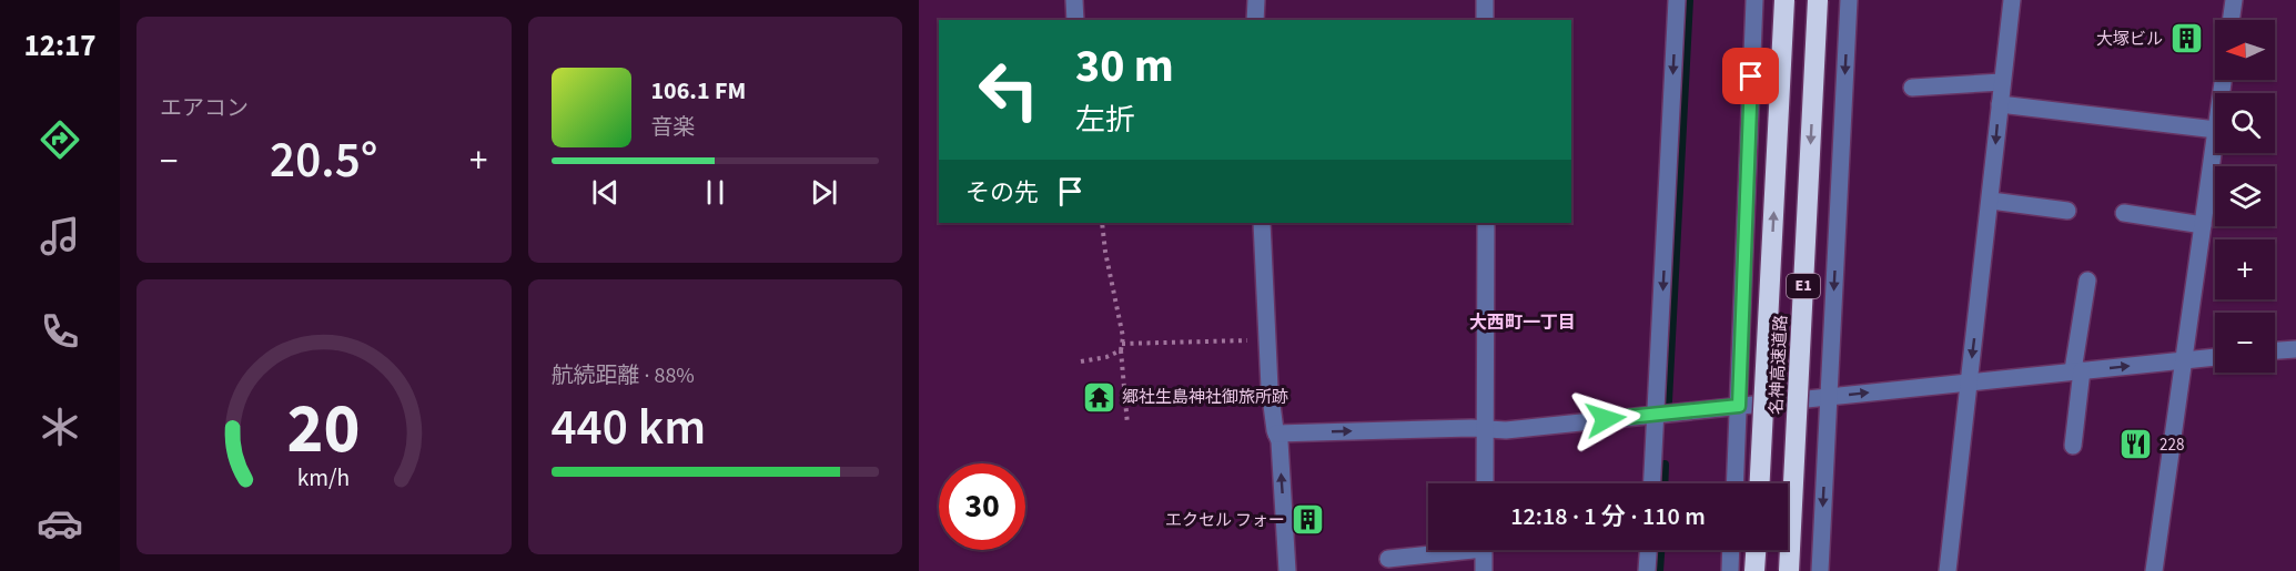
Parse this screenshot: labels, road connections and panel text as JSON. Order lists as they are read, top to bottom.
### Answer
{
  "streets": {
    "highway": ["E1", "名神高速道路"]
  },
  "districts": ["大西町一丁目"],
  "places": {
    "building": ["大塚ビル", "エクセル フォー"],
    "temple": ["郷社生島神社御旅所跡"],
    "restaurant": ["228"]
  },
  "north": "left",
  "page": {
    "tabs": "12:17",
    "tile": [
      "エアコン",
      ["航続距離 · 88%", "440 km"]
    ],
    "map_buttons": ["+", "−"],
    "turn": ["30 m", "左折"],
    "song": ["106.1 FM", "音楽"],
    "heat": ["−", "20.5°", "+"],
    "then": "その先",
    "limit": "30",
    "trip": "12:18 · 1 分 · 110 m",
    "gauge": ["20", "km/h"]
  }
}
